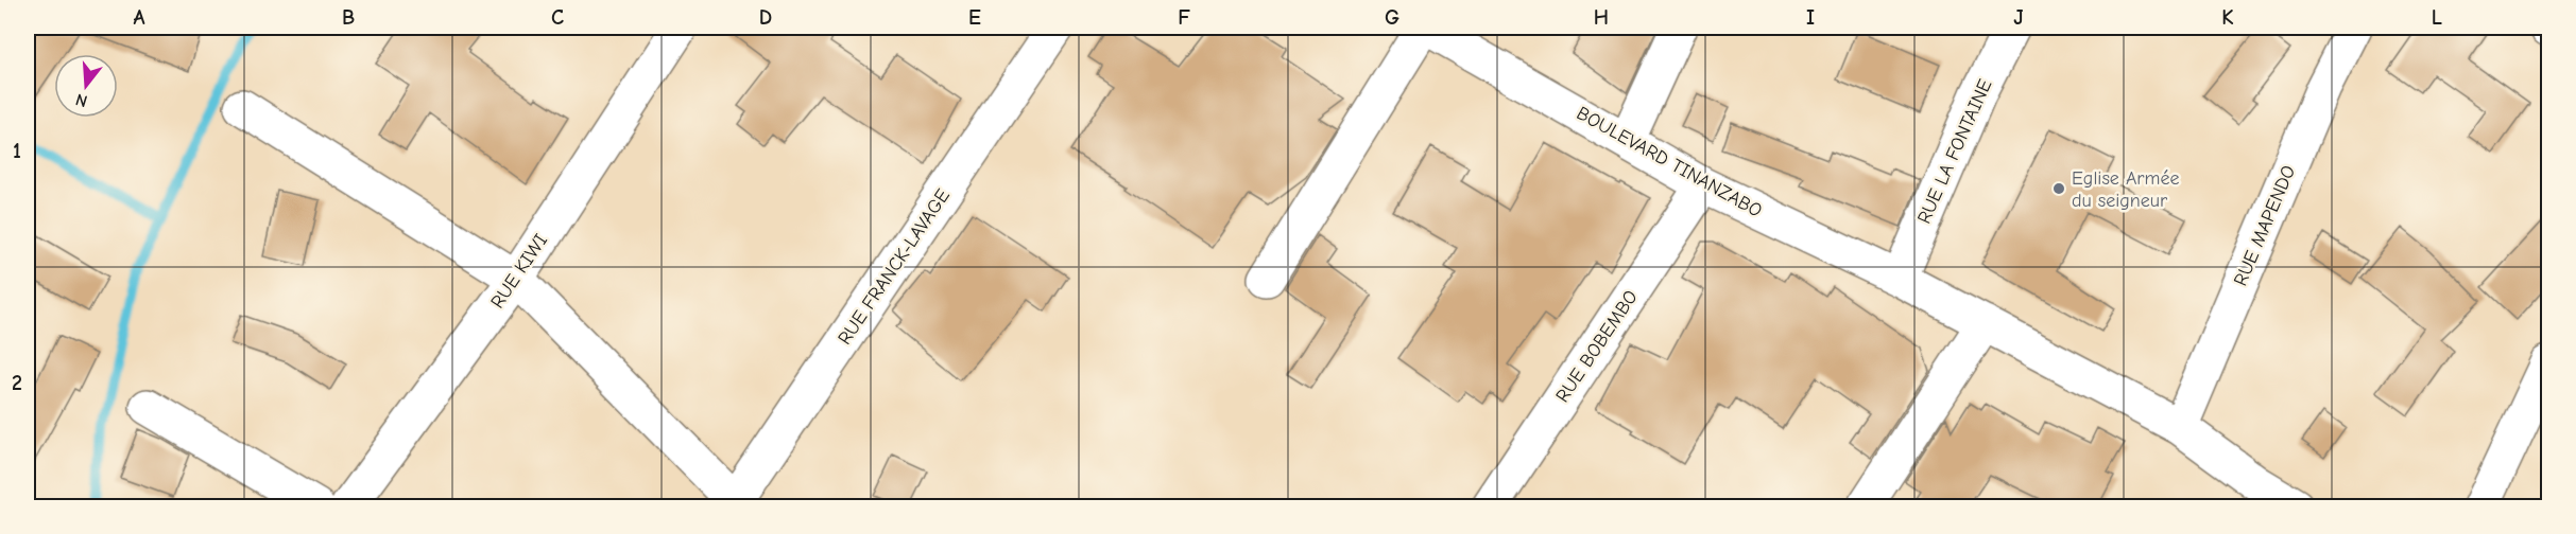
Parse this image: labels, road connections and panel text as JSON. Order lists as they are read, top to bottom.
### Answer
{
  "streets": {
    "street": [
      "RUE LA FONTAINE",
      "BOULEVARD TINANZABO",
      "RUE MAPENDO",
      "RUE FRANCK-LAVAGE",
      "RUE KIWI",
      "RUE BOBEMBO"
    ]
  },
  "crossings": [
    ["RUE LA FONTAINE", "BOULEVARD TINANZABO"],
    ["BOULEVARD TINANZABO", "RUE MAPENDO"],
    ["BOULEVARD TINANZABO", "RUE BOBEMBO"]
  ],
  "places": ["Eglise Armée du seigneur"],
  "north": "bottom",
  "grid": {
    "columns": [
      "A",
      "B",
      "C",
      "D",
      "E",
      "F",
      "G",
      "H",
      "I",
      "J",
      "K",
      "L"
    ],
    "rows": ["1", "2"]
  }
}
